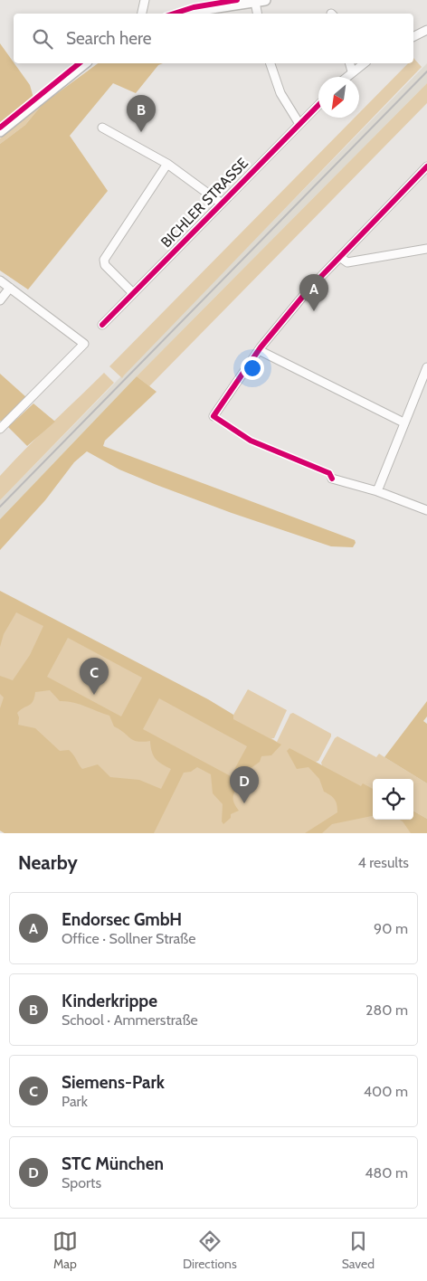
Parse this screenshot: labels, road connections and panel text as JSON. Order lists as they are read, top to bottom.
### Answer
{
  "streets": {
    "street": ["BICHLER STRASSE"]
  },
  "north": "bottom left",
  "page": {
    "search": "Search here",
    "pins": [
      "B",
      "A",
      "C",
      "D"
    ],
    "heading": ["Nearby", "4 results"],
    "list": [
      {
        "mark": "A",
        "name": "Endorsec GmbH",
        "note": "Office · Sollner Straße",
        "value": "90 m"
      },
      {
        "mark": "B",
        "name": "Kinderkrippe",
        "note": "School · Ammerstraße",
        "value": "280 m"
      },
      {
        "mark": "C",
        "name": "Siemens-Park",
        "note": "Park",
        "value": "400 m"
      },
      {
        "mark": "D",
        "name": "STC München",
        "note": "Sports",
        "value": "480 m"
      }
    ],
    "nav": ["Map", "Directions", "Saved"]
  }
}
